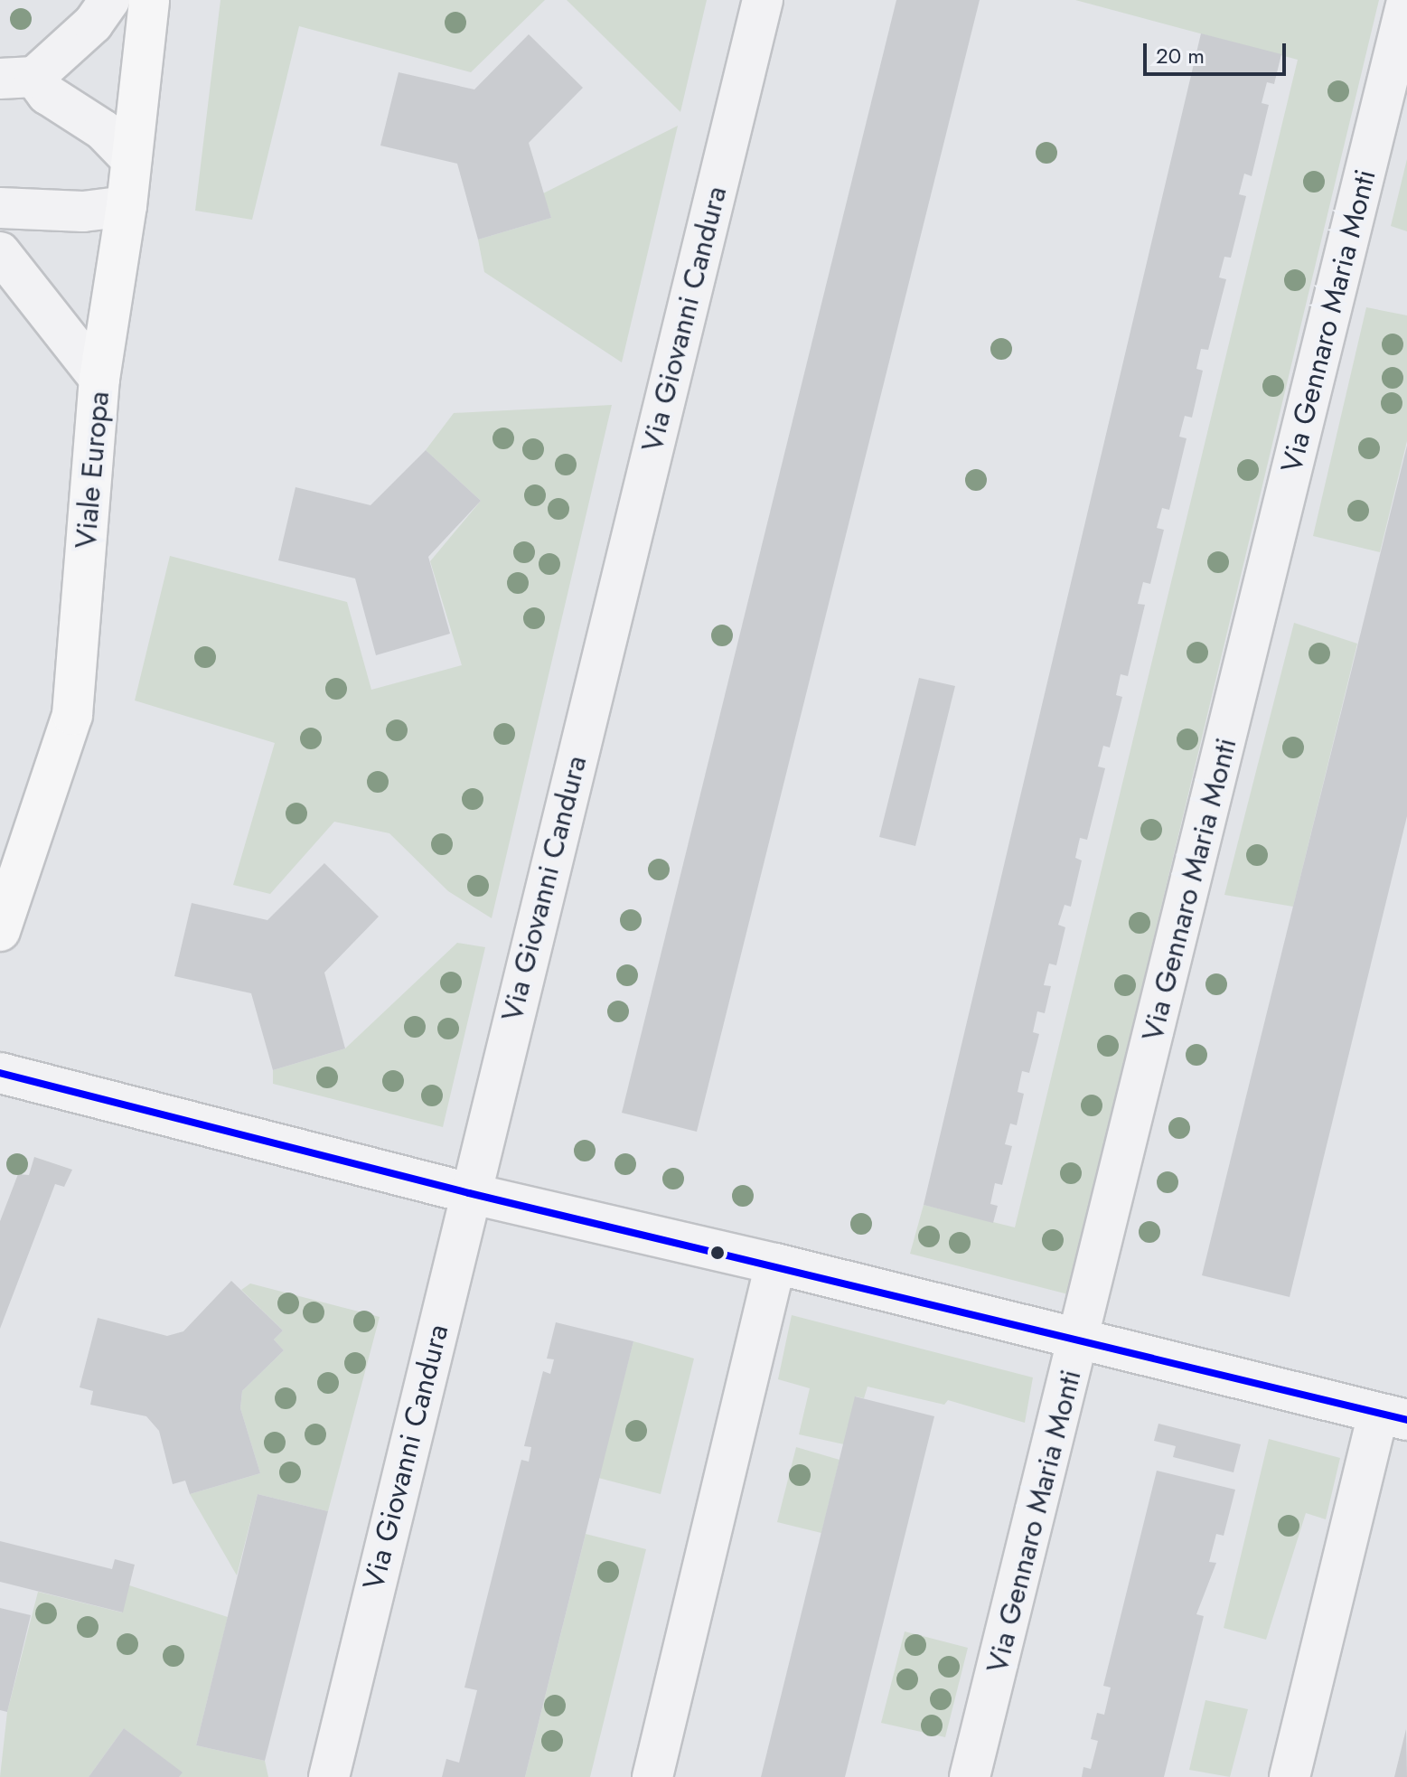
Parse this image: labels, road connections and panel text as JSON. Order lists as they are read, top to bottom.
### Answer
{
  "streets": {
    "main road": ["Viale Europa"],
    "street": ["Via Giovanni Candura", "Via Gennaro Maria Monti"]
  },
  "scale_bar": "20 m"
}
